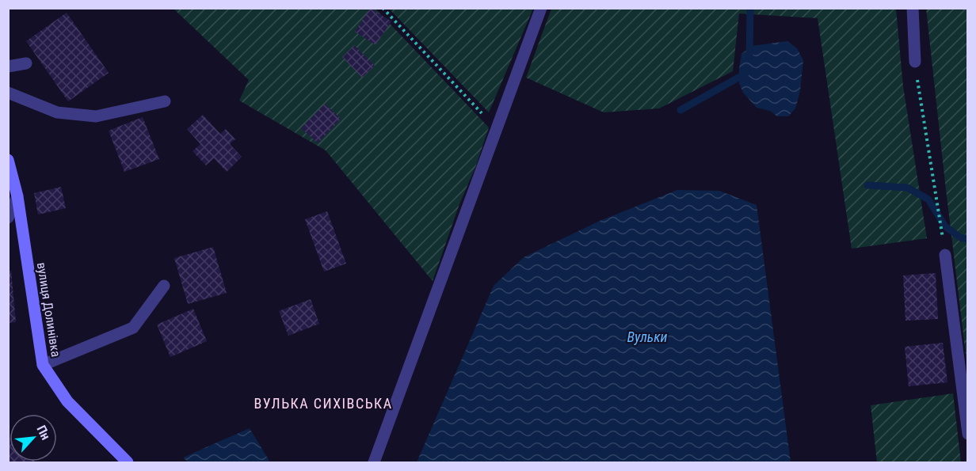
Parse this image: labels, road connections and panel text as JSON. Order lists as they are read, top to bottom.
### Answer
{
  "streets": {
    "street": ["вулиця Долинівка"]
  },
  "districts": ["ВУЛЬКА СИХІВСЬКА"],
  "water": ["Вульки"],
  "north": "top right"
}
